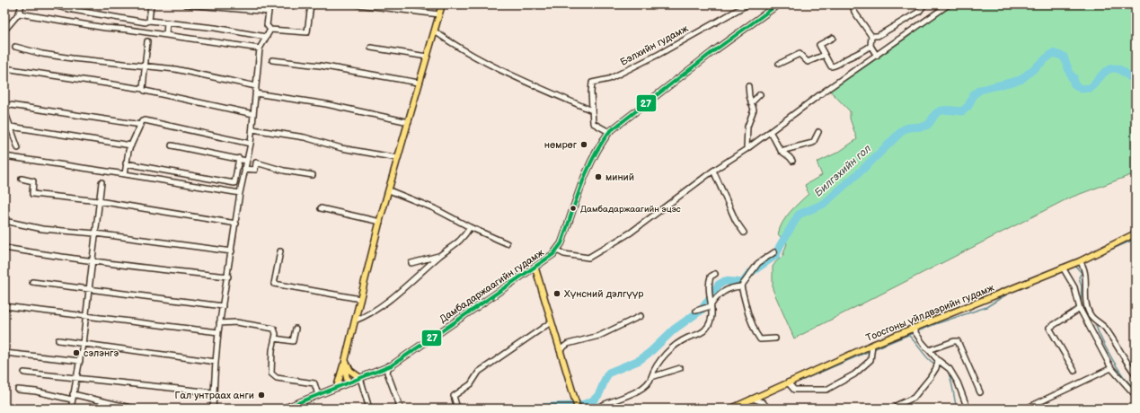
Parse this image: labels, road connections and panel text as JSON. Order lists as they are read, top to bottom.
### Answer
{
  "streets": {
    "main road": ["Дамбадаржаагийн гудамж", "Тоосгоны үйлдвэрийн гудамж"],
    "street": ["Бэлхийн гудамж"]
  },
  "crossings": [
    ["Бэлхийн гудамж", "Дамбадаржаагийн гудамж"]
  ],
  "water": ["Билгэхийн гол"],
  "places": [
    "нөмрөг",
    "миний",
    "Дамбадаржаагийн эцэс",
    "Хүнсний дэлгүүр",
    "сэлэнгэ",
    "Гал унтраах анги"
  ],
  "lines": ["transit line 27"]
}
